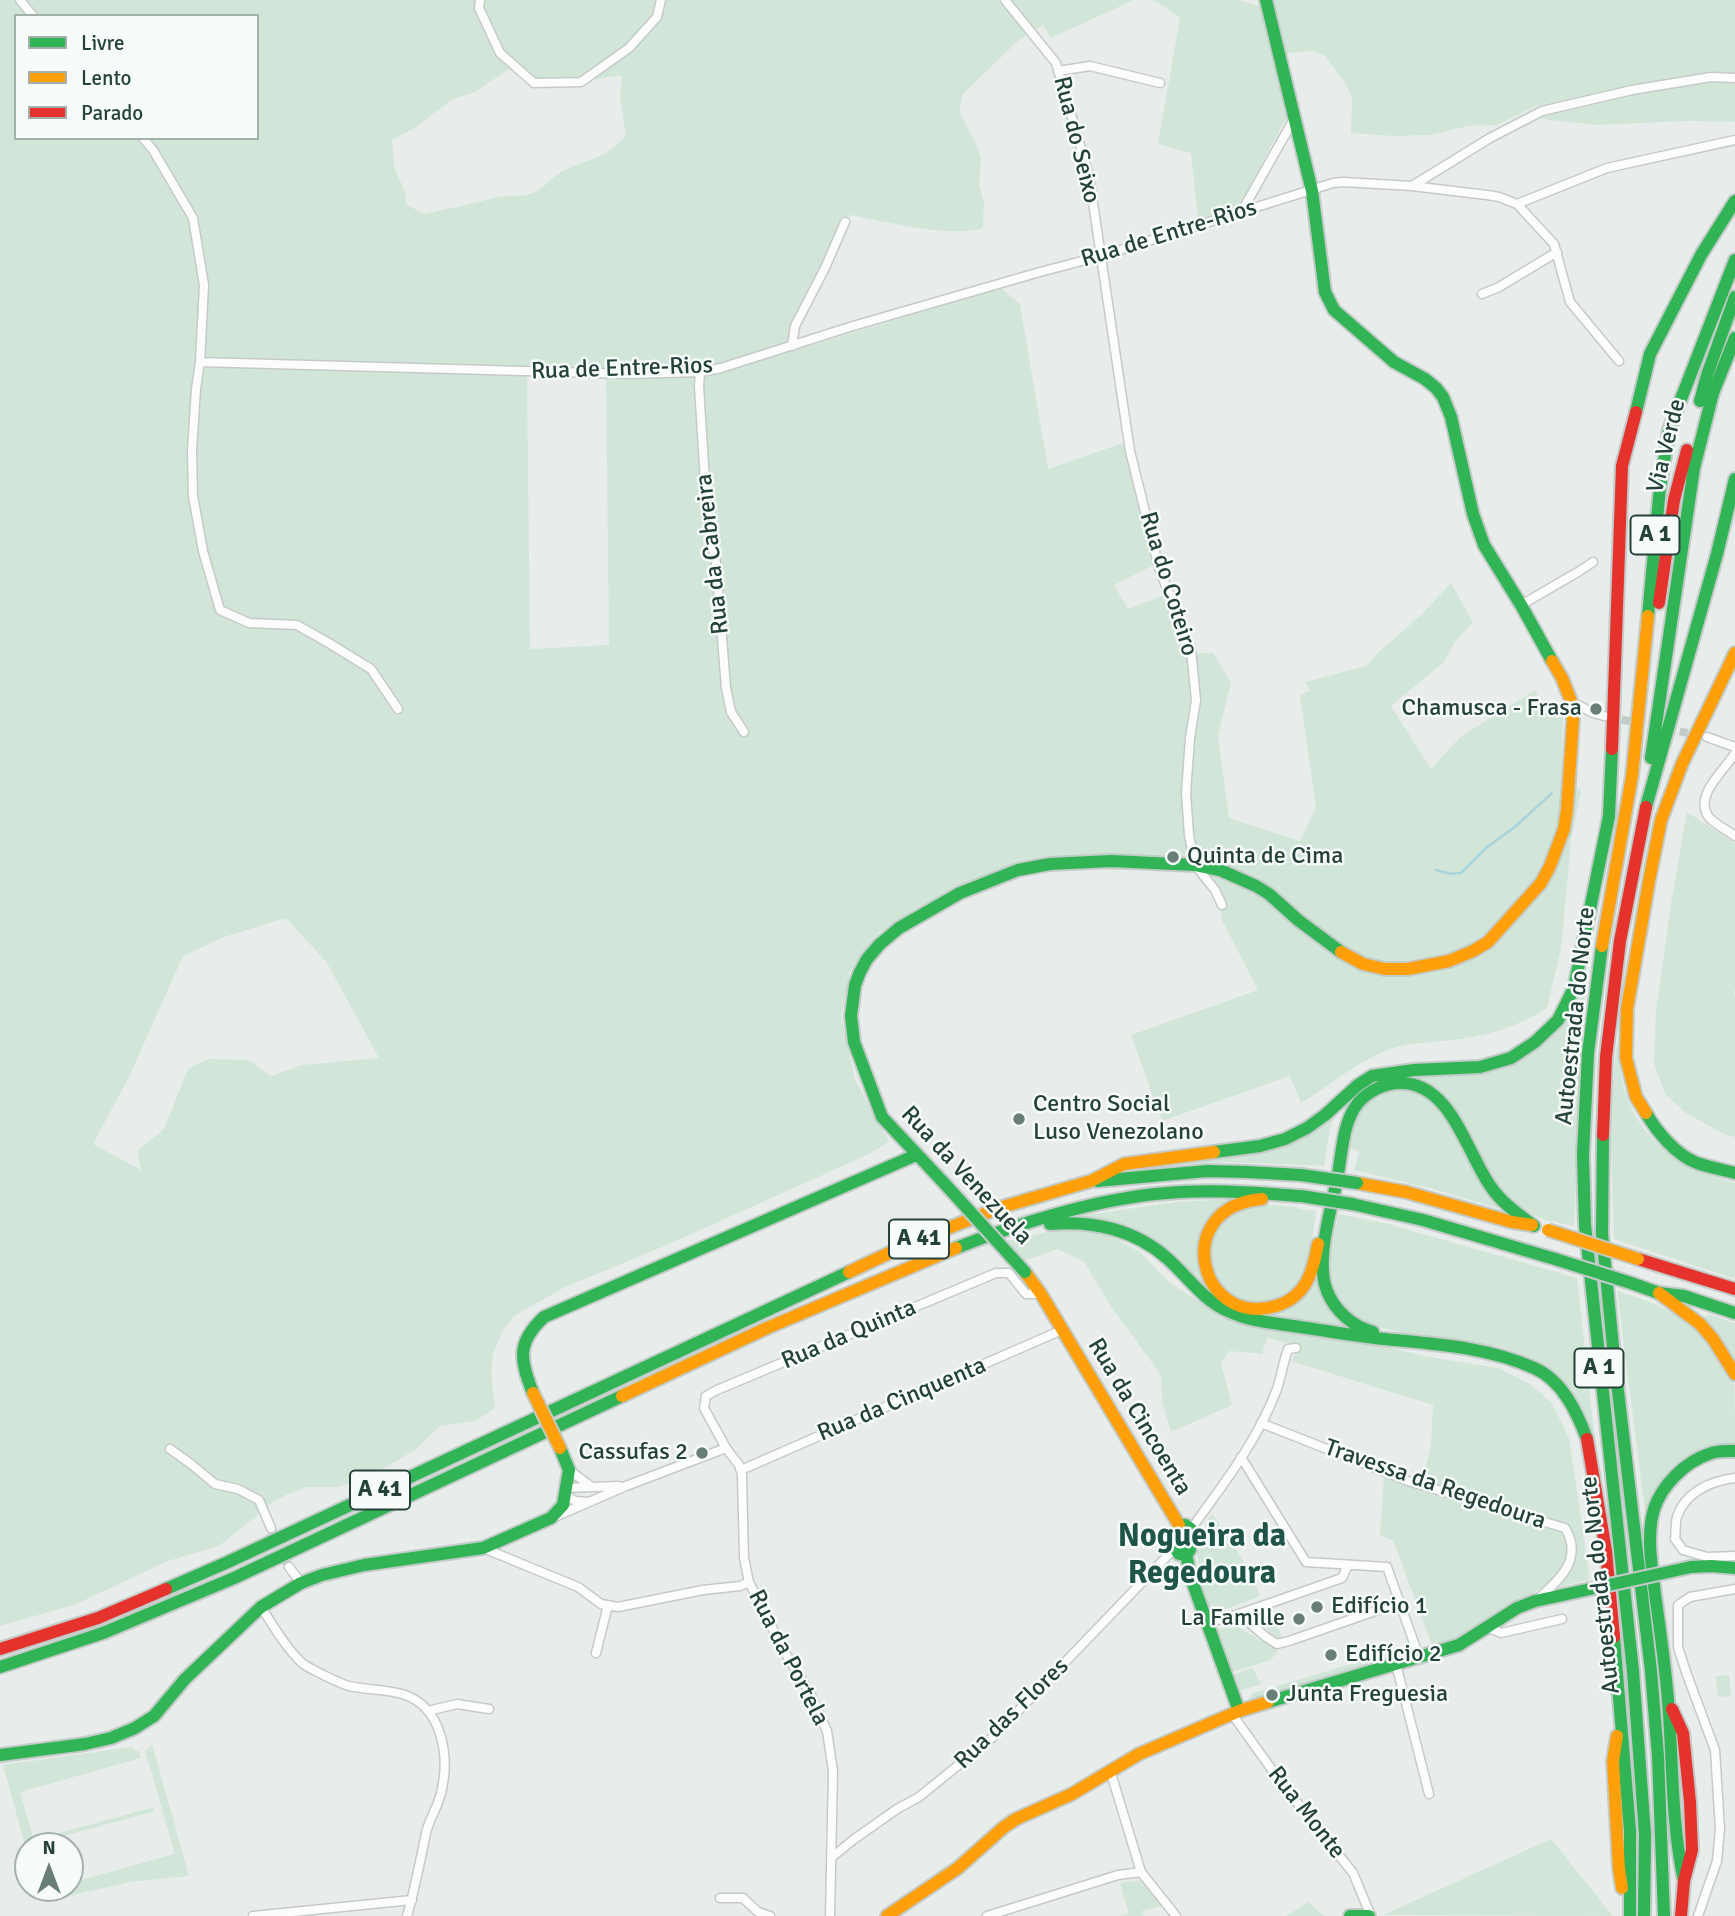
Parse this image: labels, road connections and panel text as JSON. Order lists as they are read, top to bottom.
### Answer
{
  "streets": {
    "main road": [
      "Via Verde",
      "A 1",
      "Autoestrada do Norte",
      "Rua da Venezuela",
      "A 41",
      "Rua da Cincoenta"
    ],
    "street": [
      "Rua do Seixo",
      "Rua de Entre-Rios",
      "Rua da Cabreira",
      "Rua do Coteiro",
      "Rua da Quinta",
      "Rua da Cinquenta",
      "Travessa da Regedoura",
      "Rua da Portela",
      "Rua das Flores",
      "Rua Monte"
    ]
  },
  "crossings": [
    ["Rua do Seixo", "Rua de Entre-Rios"],
    ["Rua do Seixo", "Rua do Coteiro"],
    ["Rua de Entre-Rios", "Rua da Cabreira"],
    ["Rua de Entre-Rios", "Rua do Coteiro"],
    ["Rua de Entre-Rios", "Rua da Venezuela"],
    ["Via Verde", "Autoestrada do Norte"],
    ["Rua do Coteiro", "Rua da Venezuela"],
    ["Rua da Venezuela", "Rua da Quinta"],
    ["Rua da Venezuela", "Rua da Cinquenta"],
    ["Rua da Venezuela", "Rua da Cincoenta"],
    ["Rua da Cinquenta", "Rua da Cincoenta"],
    ["Rua da Cinquenta", "Rua da Portela"],
    ["Rua da Portela", "Rua das Flores"]
  ],
  "districts": ["Nogueira da Regedoura"],
  "places": [
    "Chamusca - Frasa",
    "Quinta de Cima",
    "Centro Social Luso Venezolano",
    "Cassufas 2",
    "Edifício 1",
    "La Famille",
    "Edifício 2",
    "Junta Freguesia"
  ],
  "legend": ["Livre", "Lento", "Parado"],
  "north": "top"
}
